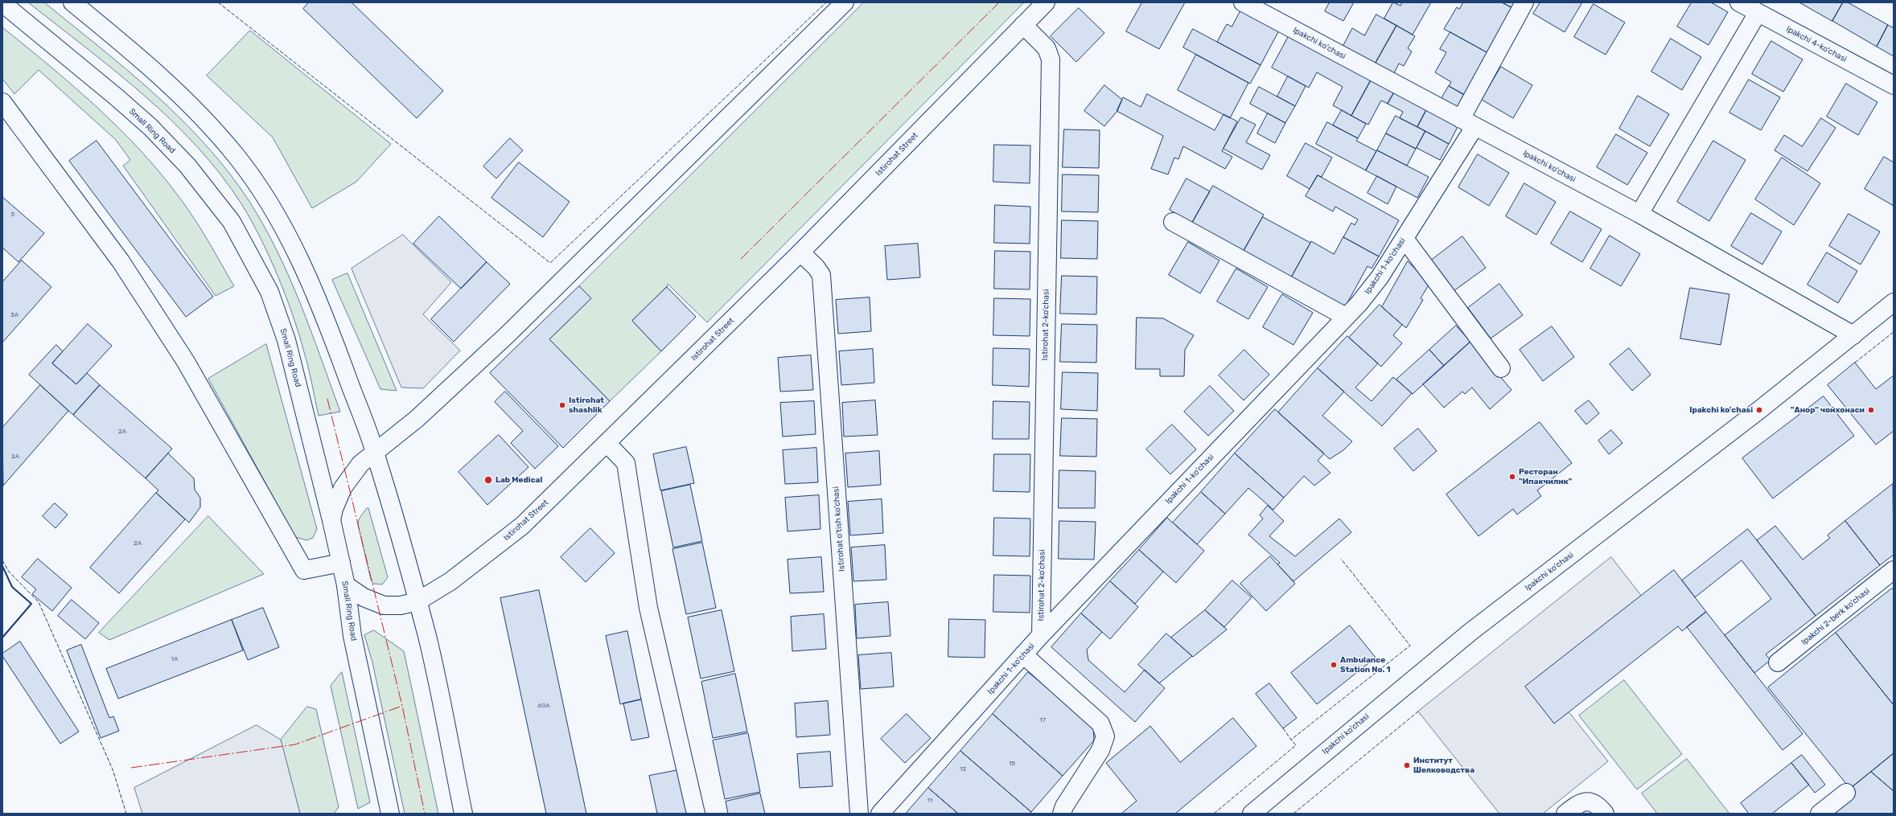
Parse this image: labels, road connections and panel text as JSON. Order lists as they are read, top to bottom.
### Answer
{
  "streets": {
    "main road": [
      "Ipakchi ko'chasi",
      "Ipakchi 4-ko'chasi",
      "Small Ring Road",
      "Istirohat Street",
      "Ipakchi 1-ko'chasi",
      "Istirohat 2-ko'chasi",
      "Istirohat o'tish ko'chasi",
      "Ipakchi 2-berk ko'chasi"
    ]
  },
  "crossings": [
    ["Ipakchi ko'chasi", "Ipakchi 1-ko'chasi"],
    ["Small Ring Road", "Istirohat Street"],
    ["Istirohat Street", "Istirohat 2-ko'chasi"],
    ["Istirohat Street", "Istirohat o'tish ko'chasi"],
    ["Ipakchi 1-ko'chasi", "Istirohat 2-ko'chasi"]
  ],
  "places": [
    "Istirohat shashlik",
    "Ipakchi ko'chasi",
    "\"Анор\" чойхонаси",
    "Ресторан \"Ипакчилик\"",
    "Lab Medical",
    "Ambulance Station No. 1",
    "Институт Шелководства"
  ],
  "house_numbers": [
    "5",
    "3А",
    "2А",
    "2А",
    "2А",
    "1А",
    "60А",
    "17",
    "15",
    "13",
    "11"
  ]
}
